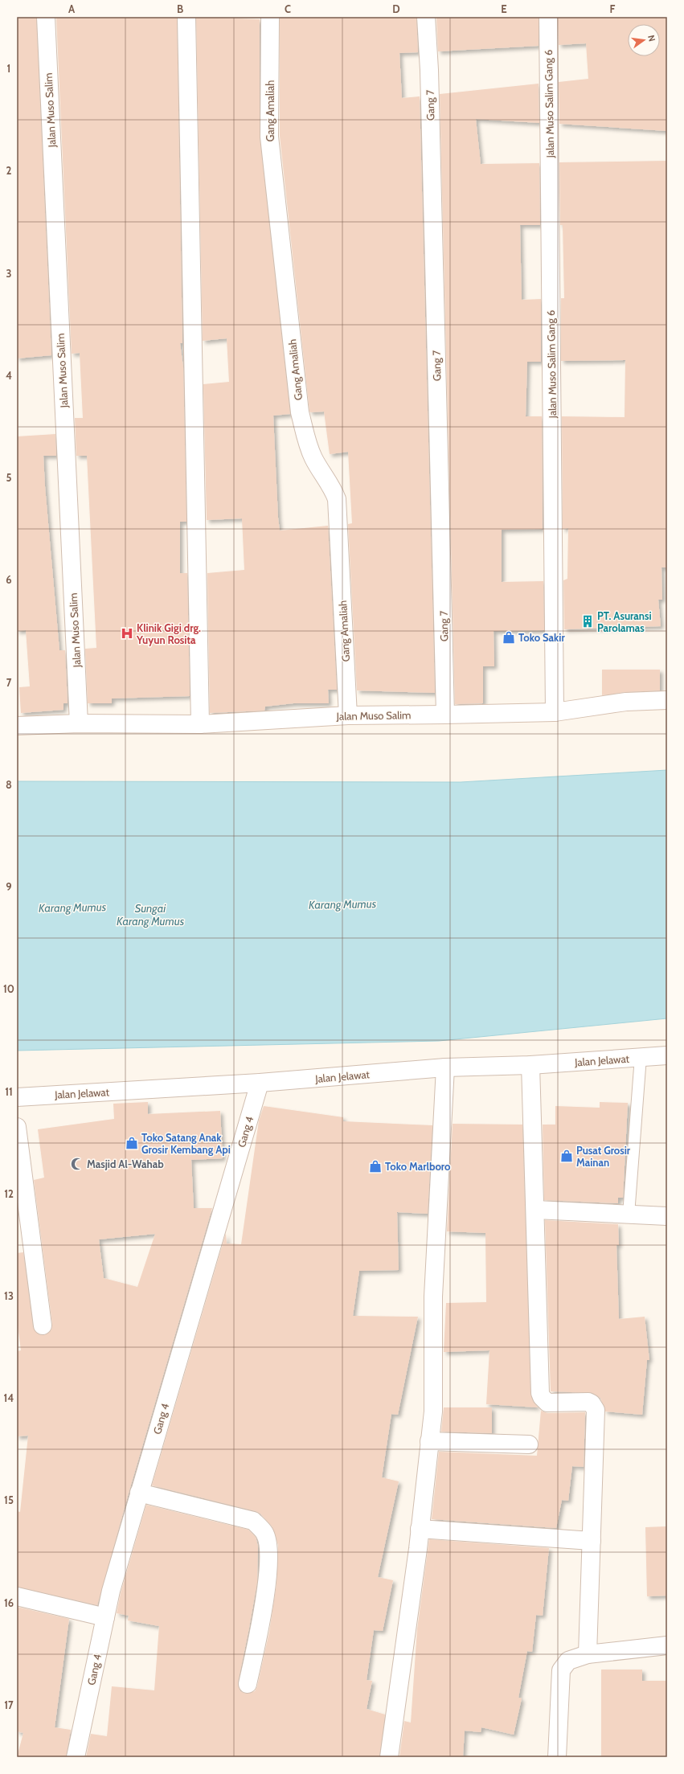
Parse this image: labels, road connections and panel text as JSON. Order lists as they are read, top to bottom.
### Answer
{
  "streets": {
    "street": [
      "Jalan Muso Salim Gang 6",
      "Gang 7",
      "Jalan Muso Salim",
      "Gang Amaliah",
      "Jalan Jelawat",
      "Gang 4"
    ]
  },
  "crossings": [
    ["Jalan Muso Salim Gang 6", "Jalan Muso Salim"],
    ["Gang 7", "Jalan Muso Salim"],
    ["Jalan Muso Salim", "Gang Amaliah"],
    ["Jalan Jelawat", "Gang 4"]
  ],
  "water": ["Karang Mumus", "Sungai Karang Mumus"],
  "places": {
    "building": ["PT. Asuransi Parolamas"],
    "hospital": ["Klinik Gigi drg. Yuyun Rosita"],
    "shop": [
      "Toko Sakir",
      "Toko Satang Anak Grosir Kembang Api",
      "Pusat Grosir Mainan",
      "Toko Marlboro"
    ],
    "mosque": ["Masjid Al-Wahab"]
  },
  "north": "right",
  "grid": {
    "columns": [
      "A",
      "B",
      "C",
      "D",
      "E",
      "F"
    ],
    "rows": [
      "1",
      "2",
      "3",
      "4",
      "5",
      "6",
      "7",
      "8",
      "9",
      "10",
      "11",
      "12",
      "13",
      "14",
      "15",
      "16",
      "17"
    ]
  }
}
